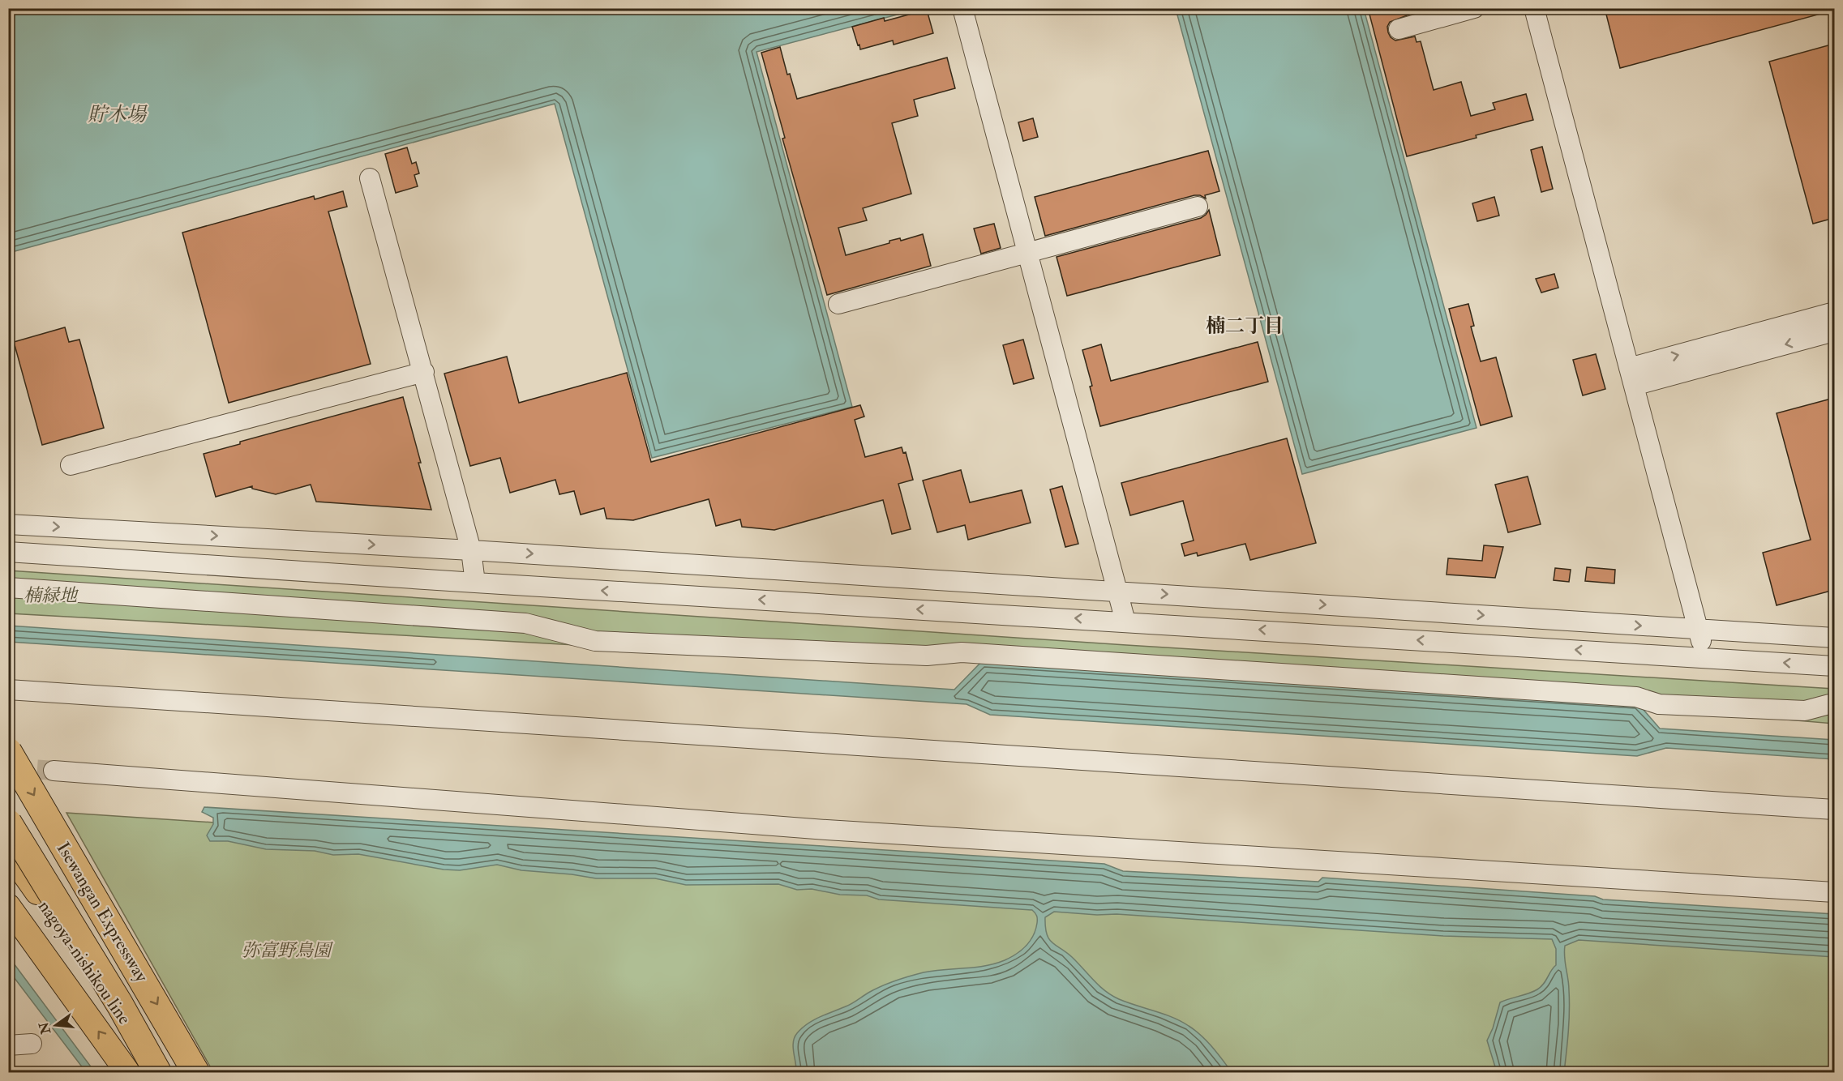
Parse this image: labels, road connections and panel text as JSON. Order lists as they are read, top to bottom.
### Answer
{
  "streets": {
    "highway": ["Isewangan Expressway"],
    "main road": ["nagoya-nishikou line"]
  },
  "crossings": [
    ["Isewangan Expressway", "nagoya-nishikou line"]
  ],
  "districts": ["楠二丁目"],
  "water": ["貯木場"],
  "parks": ["楠緑地", "弥富野鳥園"],
  "north": "left"
}
